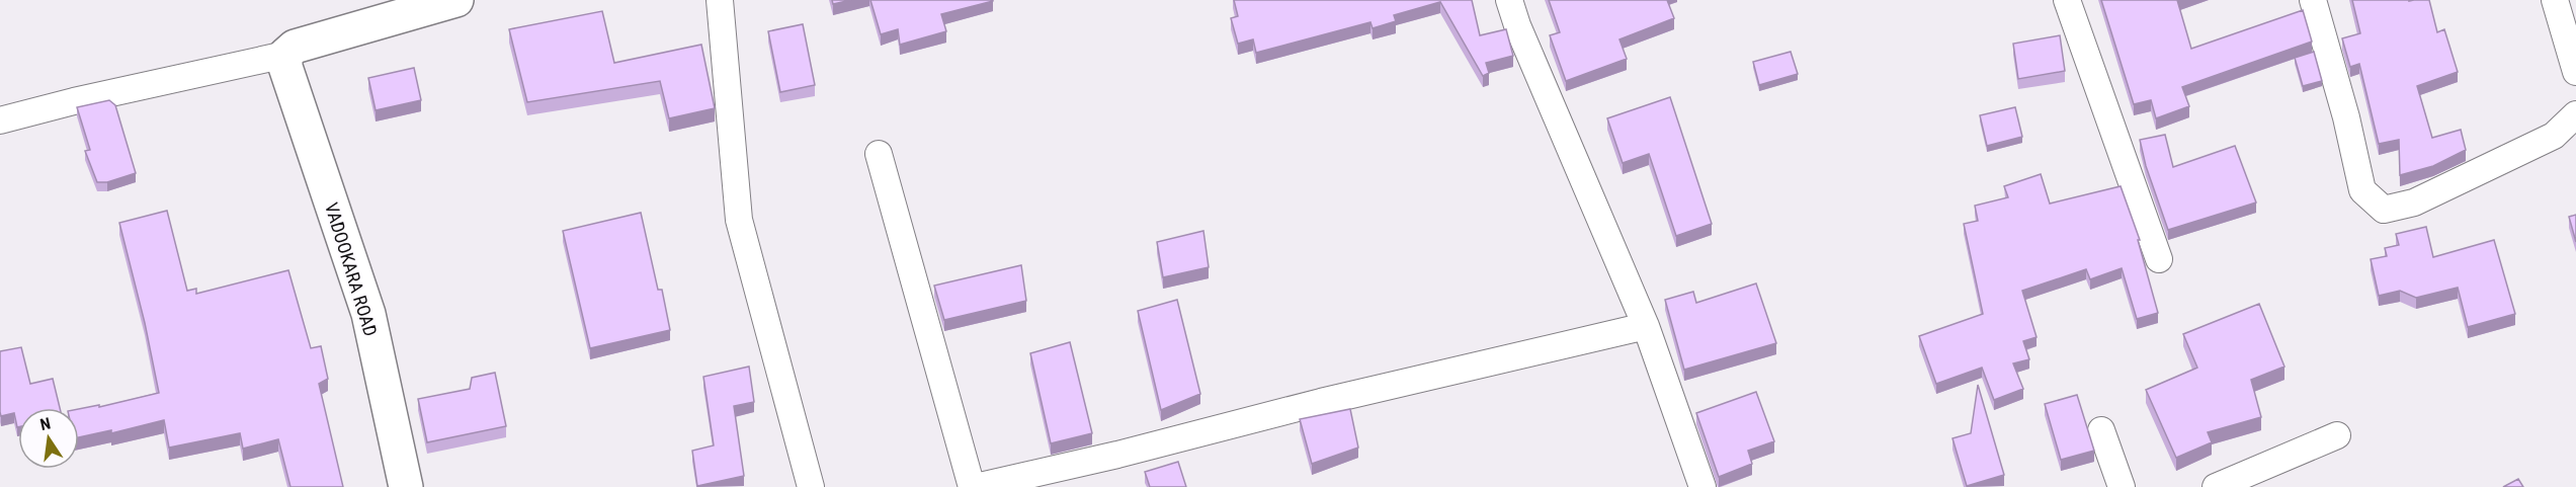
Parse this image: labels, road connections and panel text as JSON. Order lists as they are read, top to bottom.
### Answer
{
  "streets": {
    "main road": ["VADOOKARA ROAD"]
  },
  "north": "top"
}
